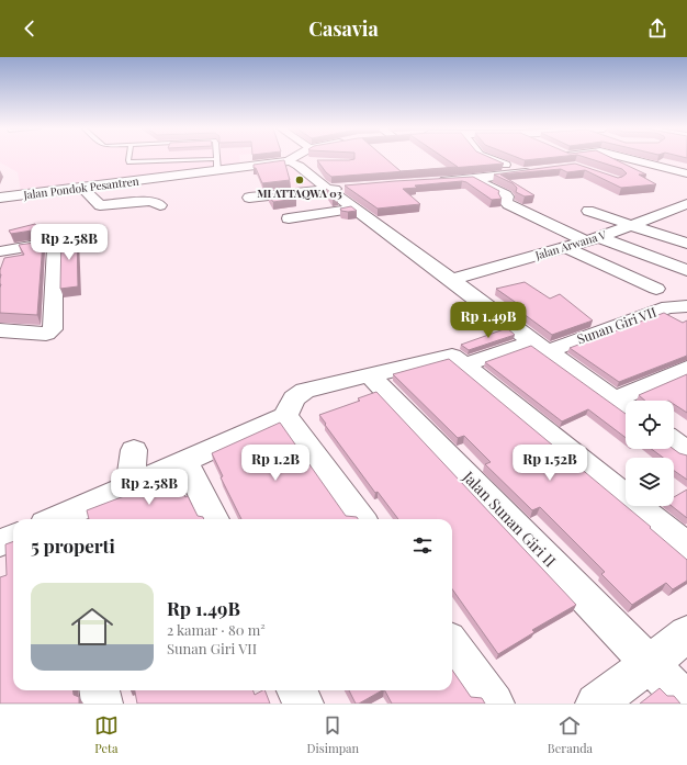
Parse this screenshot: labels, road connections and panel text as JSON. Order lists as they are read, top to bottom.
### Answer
{
  "streets": {
    "street": [
      "Jalan Pondok Pesantren",
      "Jalan Arwana V",
      "Sunan Giri VII",
      "Jalan Sunan Giri II"
    ]
  },
  "places": ["MI ATTAQWA 03"],
  "page": {
    "header": "Casavia",
    "price": [
      "Rp 2.58B",
      "Rp 1.49B",
      "Rp 1.2B",
      "Rp 1.52B",
      "Rp 2.58B"
    ],
    "heading": "5 properti",
    "list": [
      {
        "name": "Rp 1.49B",
        "note": "2 kamar · 80 m² · Sunan Giri VII"
      }
    ],
    "tabs": ["Peta", "Disimpan", "Beranda"]
  }
}
